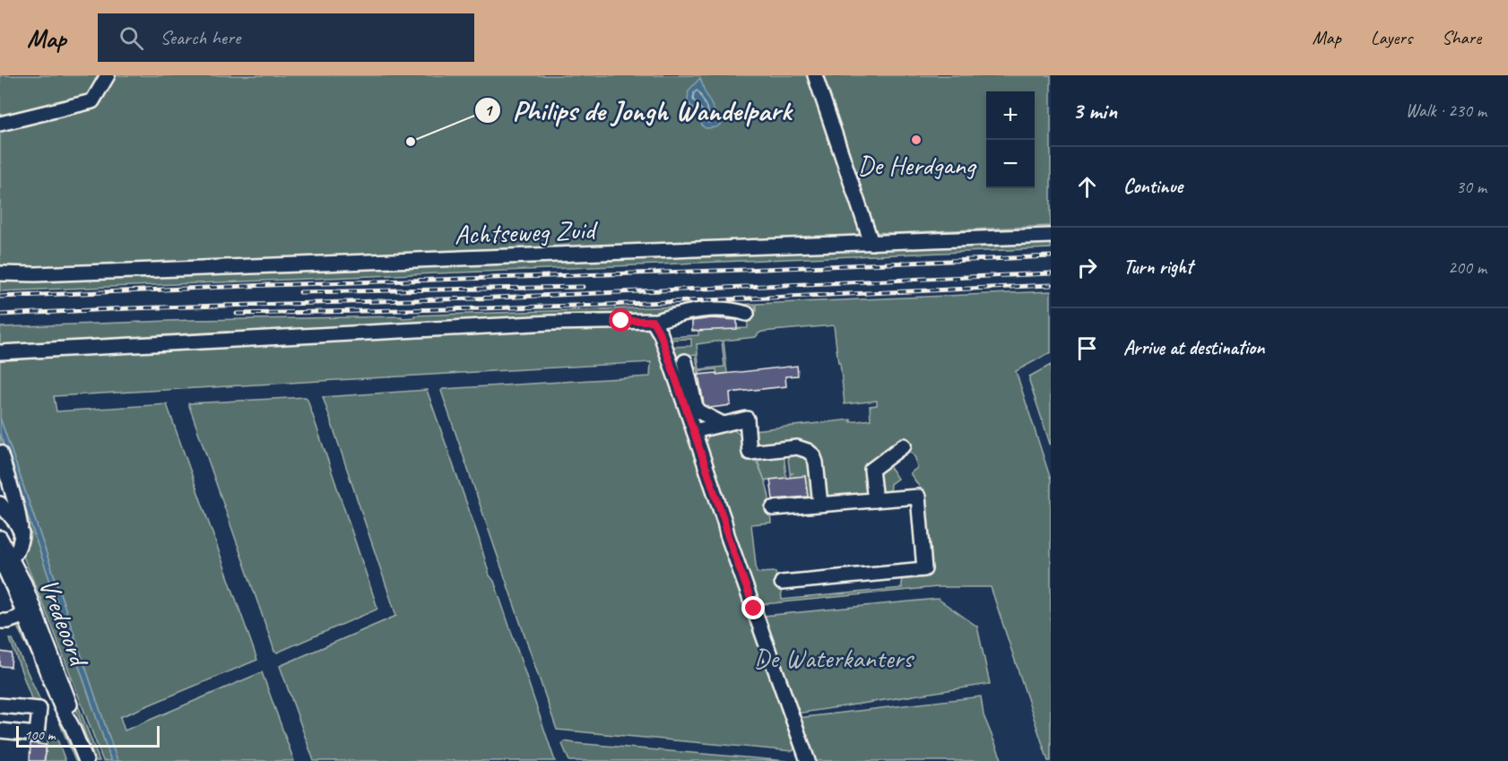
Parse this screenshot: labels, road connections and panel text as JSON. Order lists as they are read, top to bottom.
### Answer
{
  "streets": {
    "street": ["Achtseweg Zuid", "Vredeoord"]
  },
  "parks": ["De Waterkanters"],
  "places": ["De Herdgang", "Philips de Jongh Wandelpark"],
  "scale_bar": "100 m",
  "page": {
    "header": "Map",
    "search": "Search here",
    "nav": ["Map", "Layers", "Share"],
    "heading": ["3 min", "Walk · 230 m"],
    "map_buttons": ["+", "−"],
    "list": [
      ["Continue", "30 m"],
      ["Turn right", "200 m"],
      "Arrive at destination"
    ],
    "scale": "100 m"
  }
}
